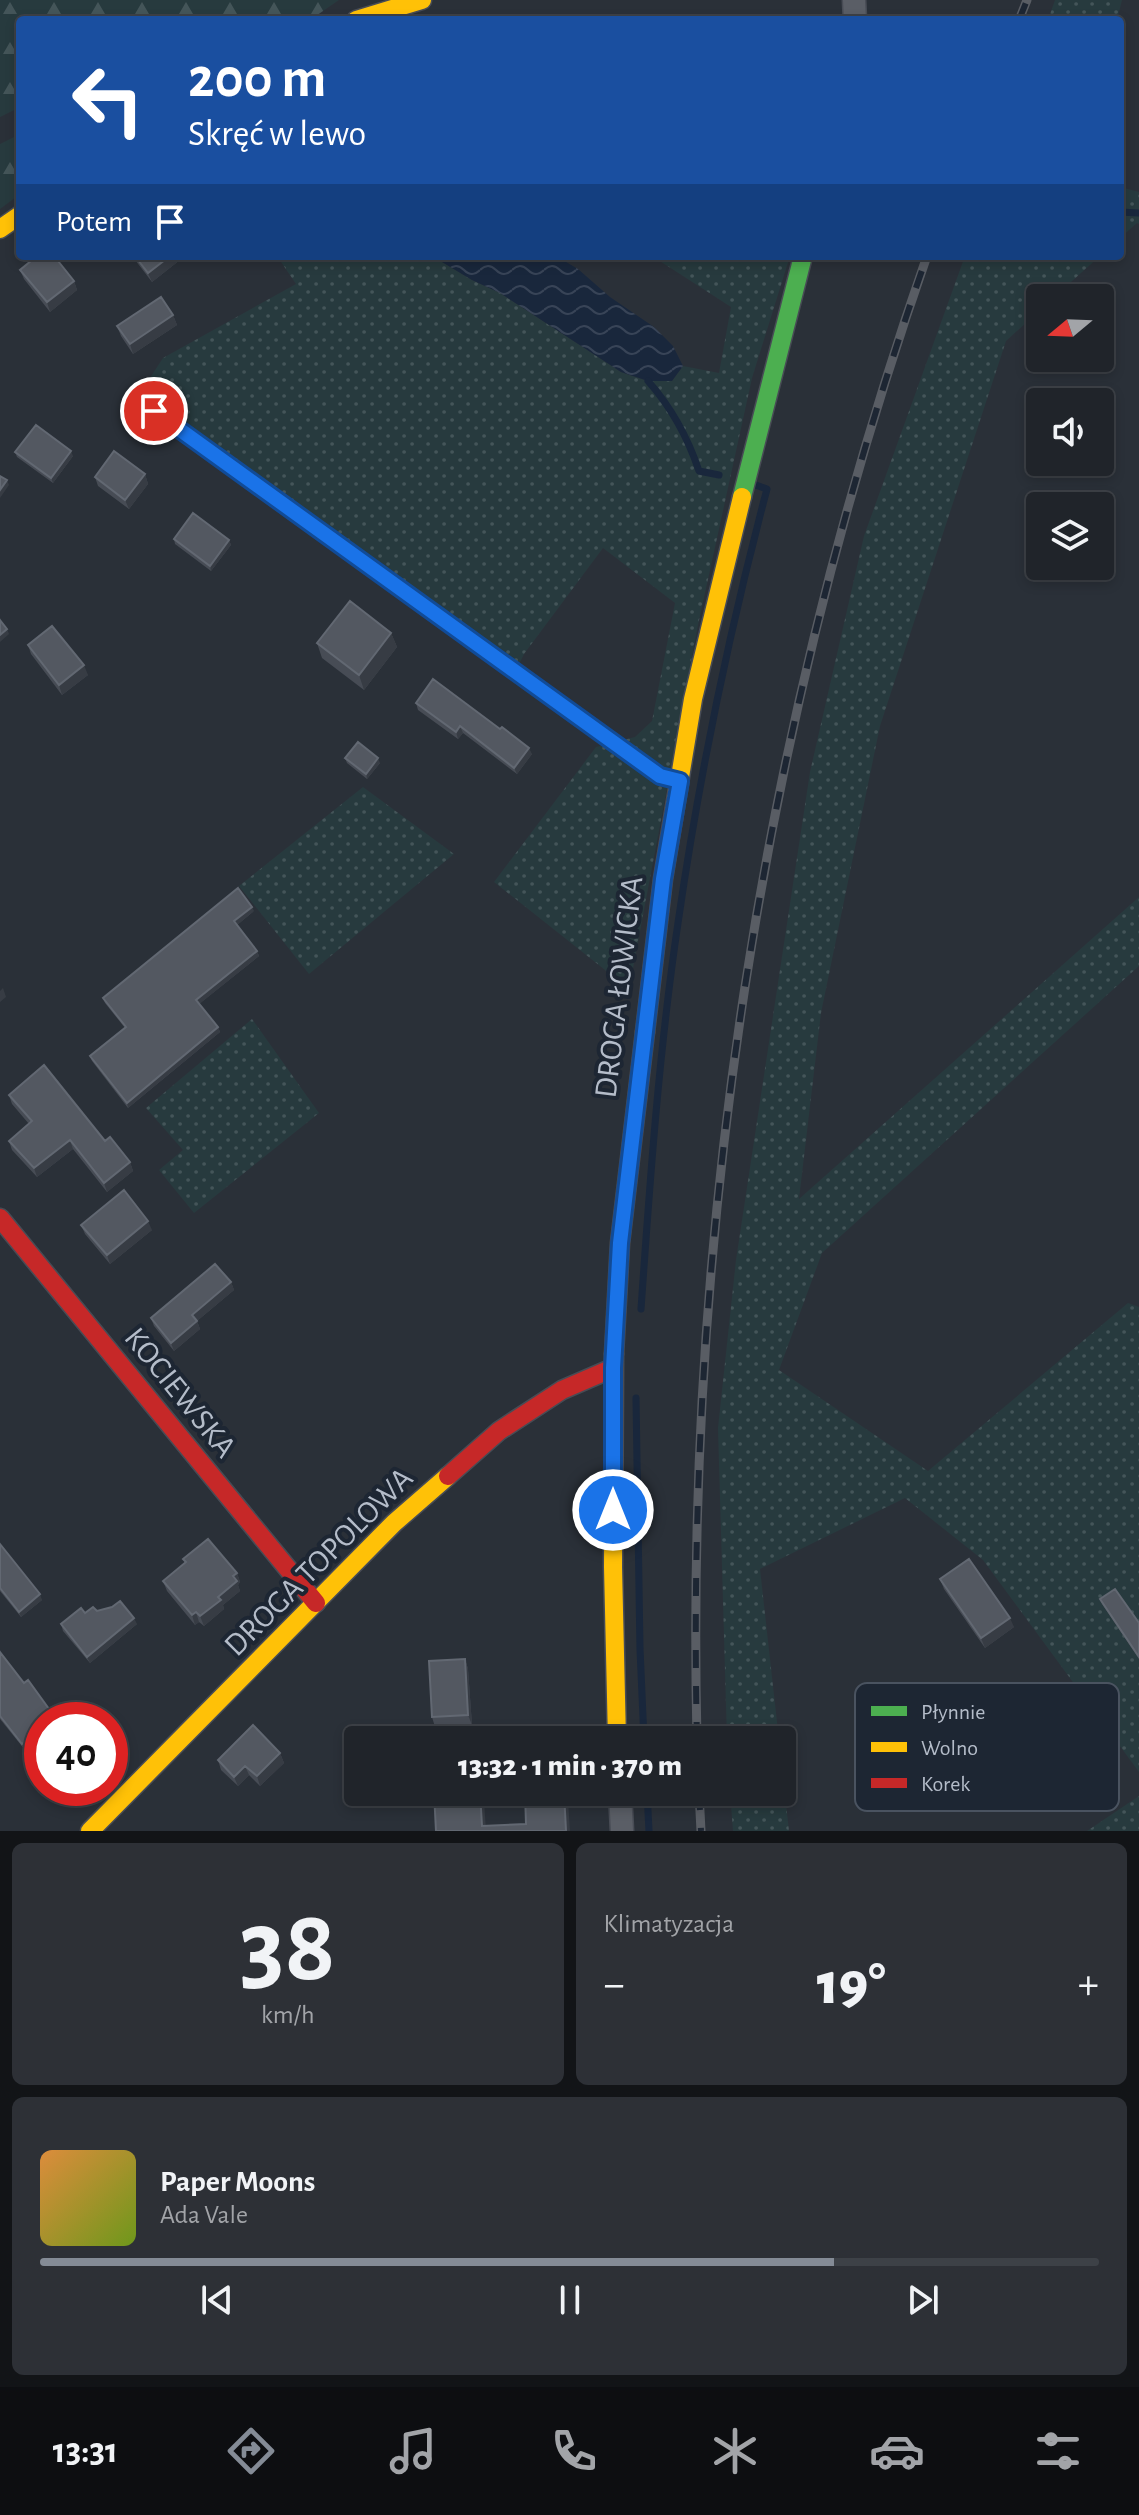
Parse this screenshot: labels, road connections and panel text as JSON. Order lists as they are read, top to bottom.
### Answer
{
  "streets": {
    "street": ["DROGA ŁOWICKA", "KOCIEWSKA", "DROGA TOPOLOWA"]
  },
  "crossings": [
    ["DROGA ŁOWICKA", "DROGA TOPOLOWA"],
    ["KOCIEWSKA", "DROGA TOPOLOWA"]
  ],
  "legend": ["Płynnie", "Wolno", "Korek"],
  "north": "left",
  "page": {
    "turn": ["200 m", "Skręć w lewo"],
    "then": "Potem",
    "limit": "40",
    "trip": "13:32 · 1 min · 370 m",
    "tile": [
      ["38", "km/h"],
      "Klimatyzacja"
    ],
    "heat": ["−", "19°", "+"],
    "song": ["Paper Moons", "Ada Vale"],
    "tabs": "13:31"
  }
}
